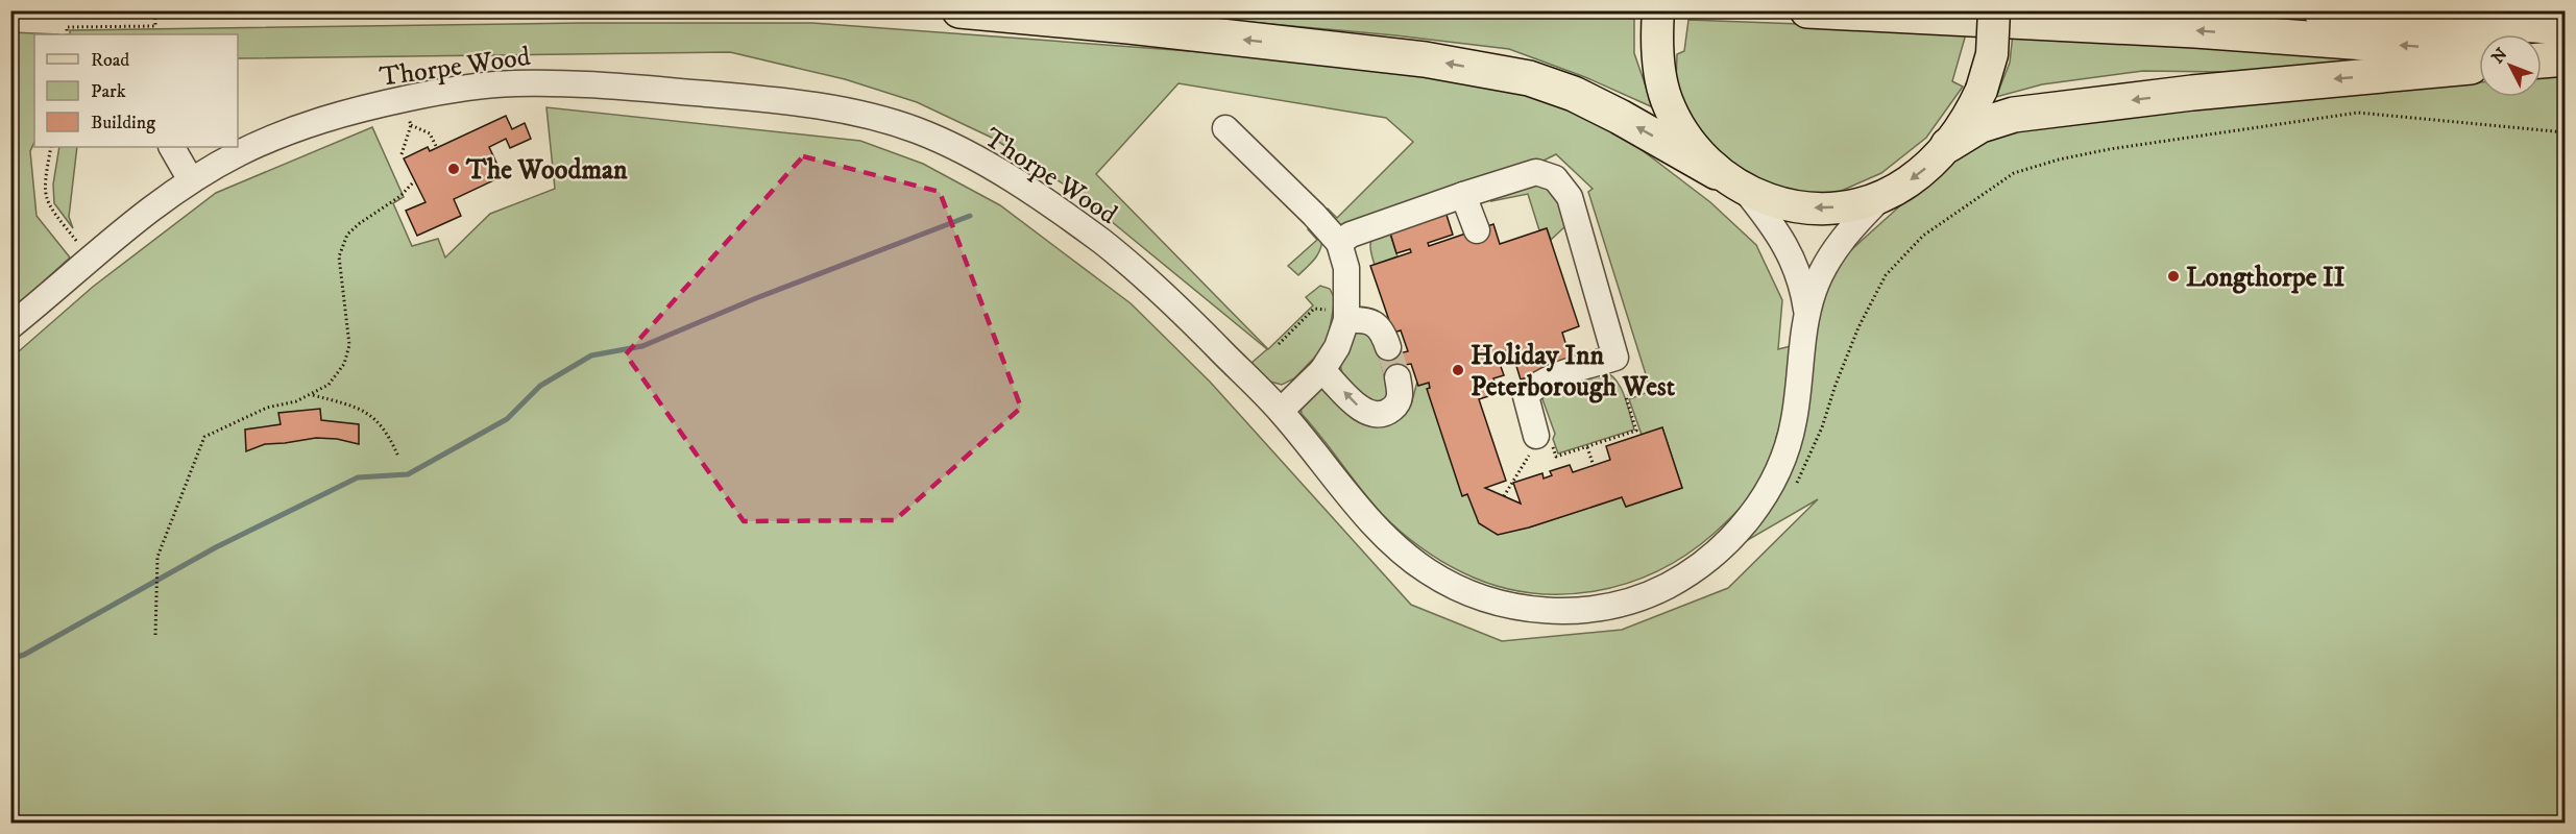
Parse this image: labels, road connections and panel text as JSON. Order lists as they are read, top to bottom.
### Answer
{
  "streets": {
    "street": ["Thorpe Wood"]
  },
  "places": ["The Woodman", "Longthorpe II", "Holiday Inn Peterborough West"],
  "legend": ["Road", "Park", "Building"],
  "north": "top left"
}
